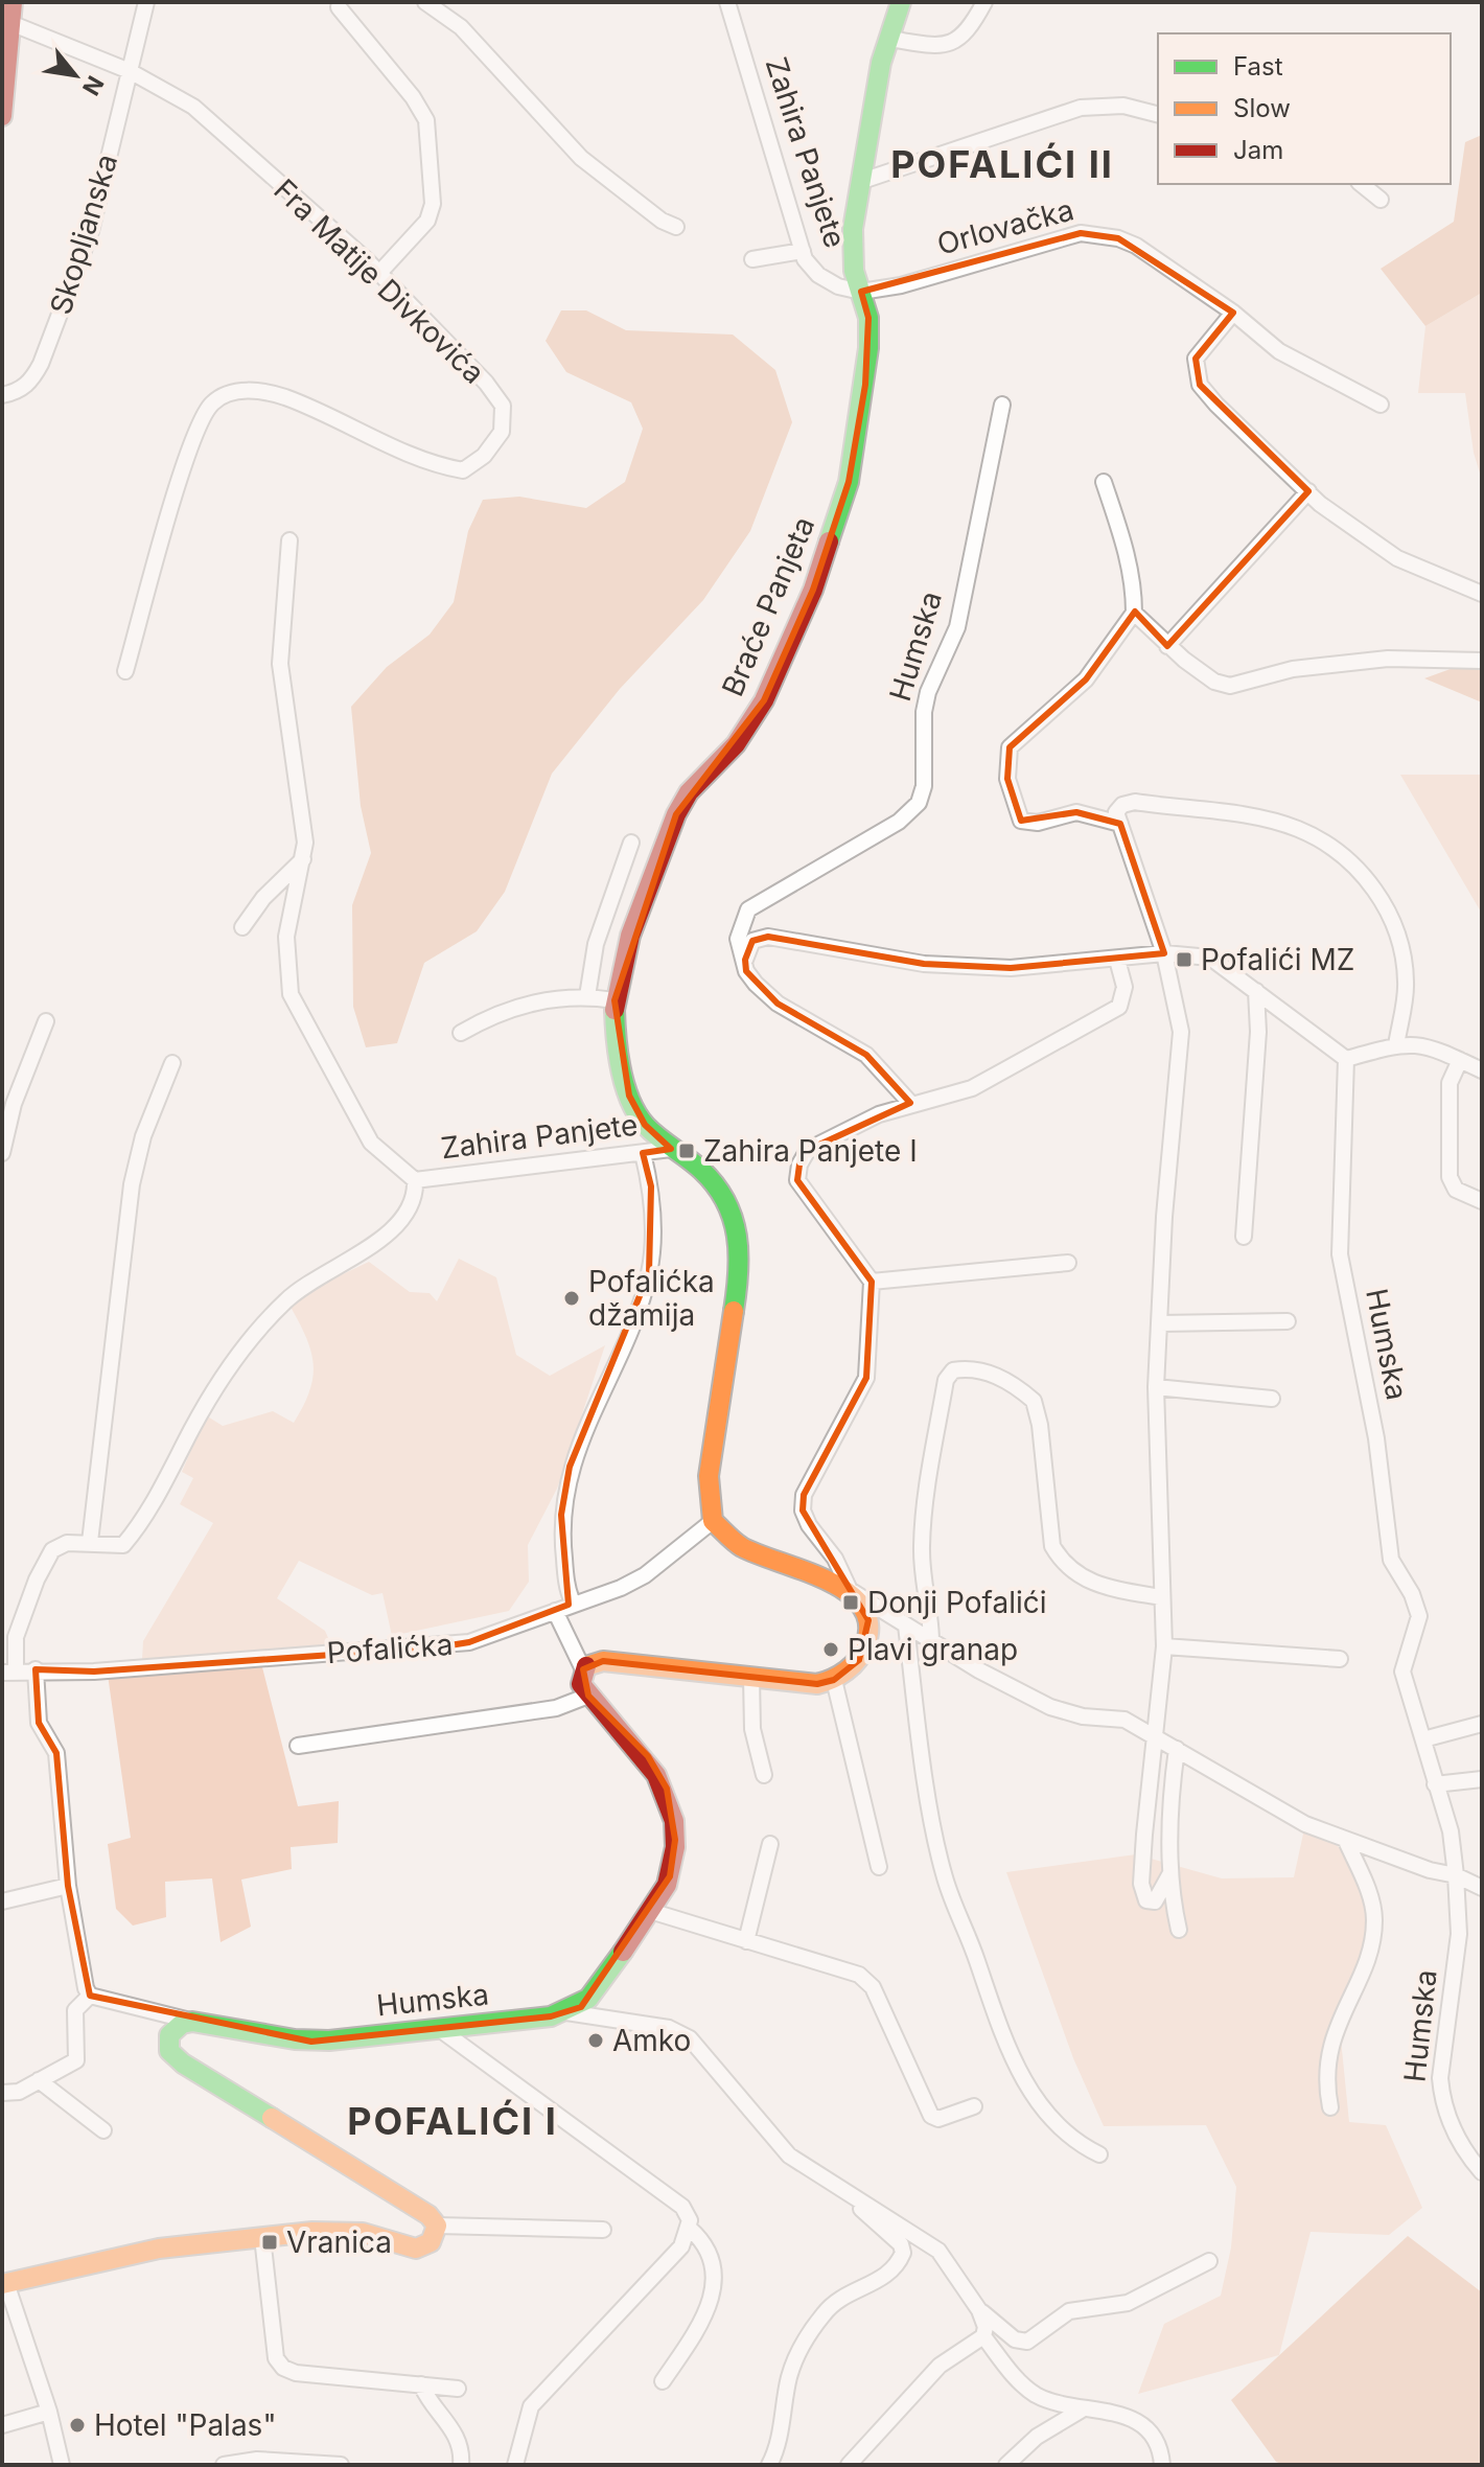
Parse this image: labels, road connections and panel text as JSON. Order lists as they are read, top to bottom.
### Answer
{
  "streets": {
    "street": [
      "Zahira Panjete",
      "Orlovačka",
      "Skopljanska",
      "Fra Matije Divkovića",
      "Braće Panjeta",
      "Humska",
      "Pofalićka"
    ]
  },
  "crossings": [
    ["Zahira Panjete", "Orlovačka"],
    ["Zahira Panjete", "Braće Panjeta"],
    ["Zahira Panjete", "Pofalićka"],
    ["Orlovačka", "Braće Panjeta"],
    ["Skopljanska", "Fra Matije Divkovića"]
  ],
  "districts": ["POFALIĆI II", "POFALIĆI I"],
  "places": {
    "transit": [
      "Pofalići MZ",
      "Zahira Panjete I",
      "Donji Pofalići",
      "Vranica"
    ],
    "other": [
      "Pofalićka džamija",
      "Plavi granap",
      "Amko",
      "Hotel \"Palas\""
    ]
  },
  "legend": ["Fast", "Slow", "Jam"],
  "north": "bottom right"
}
